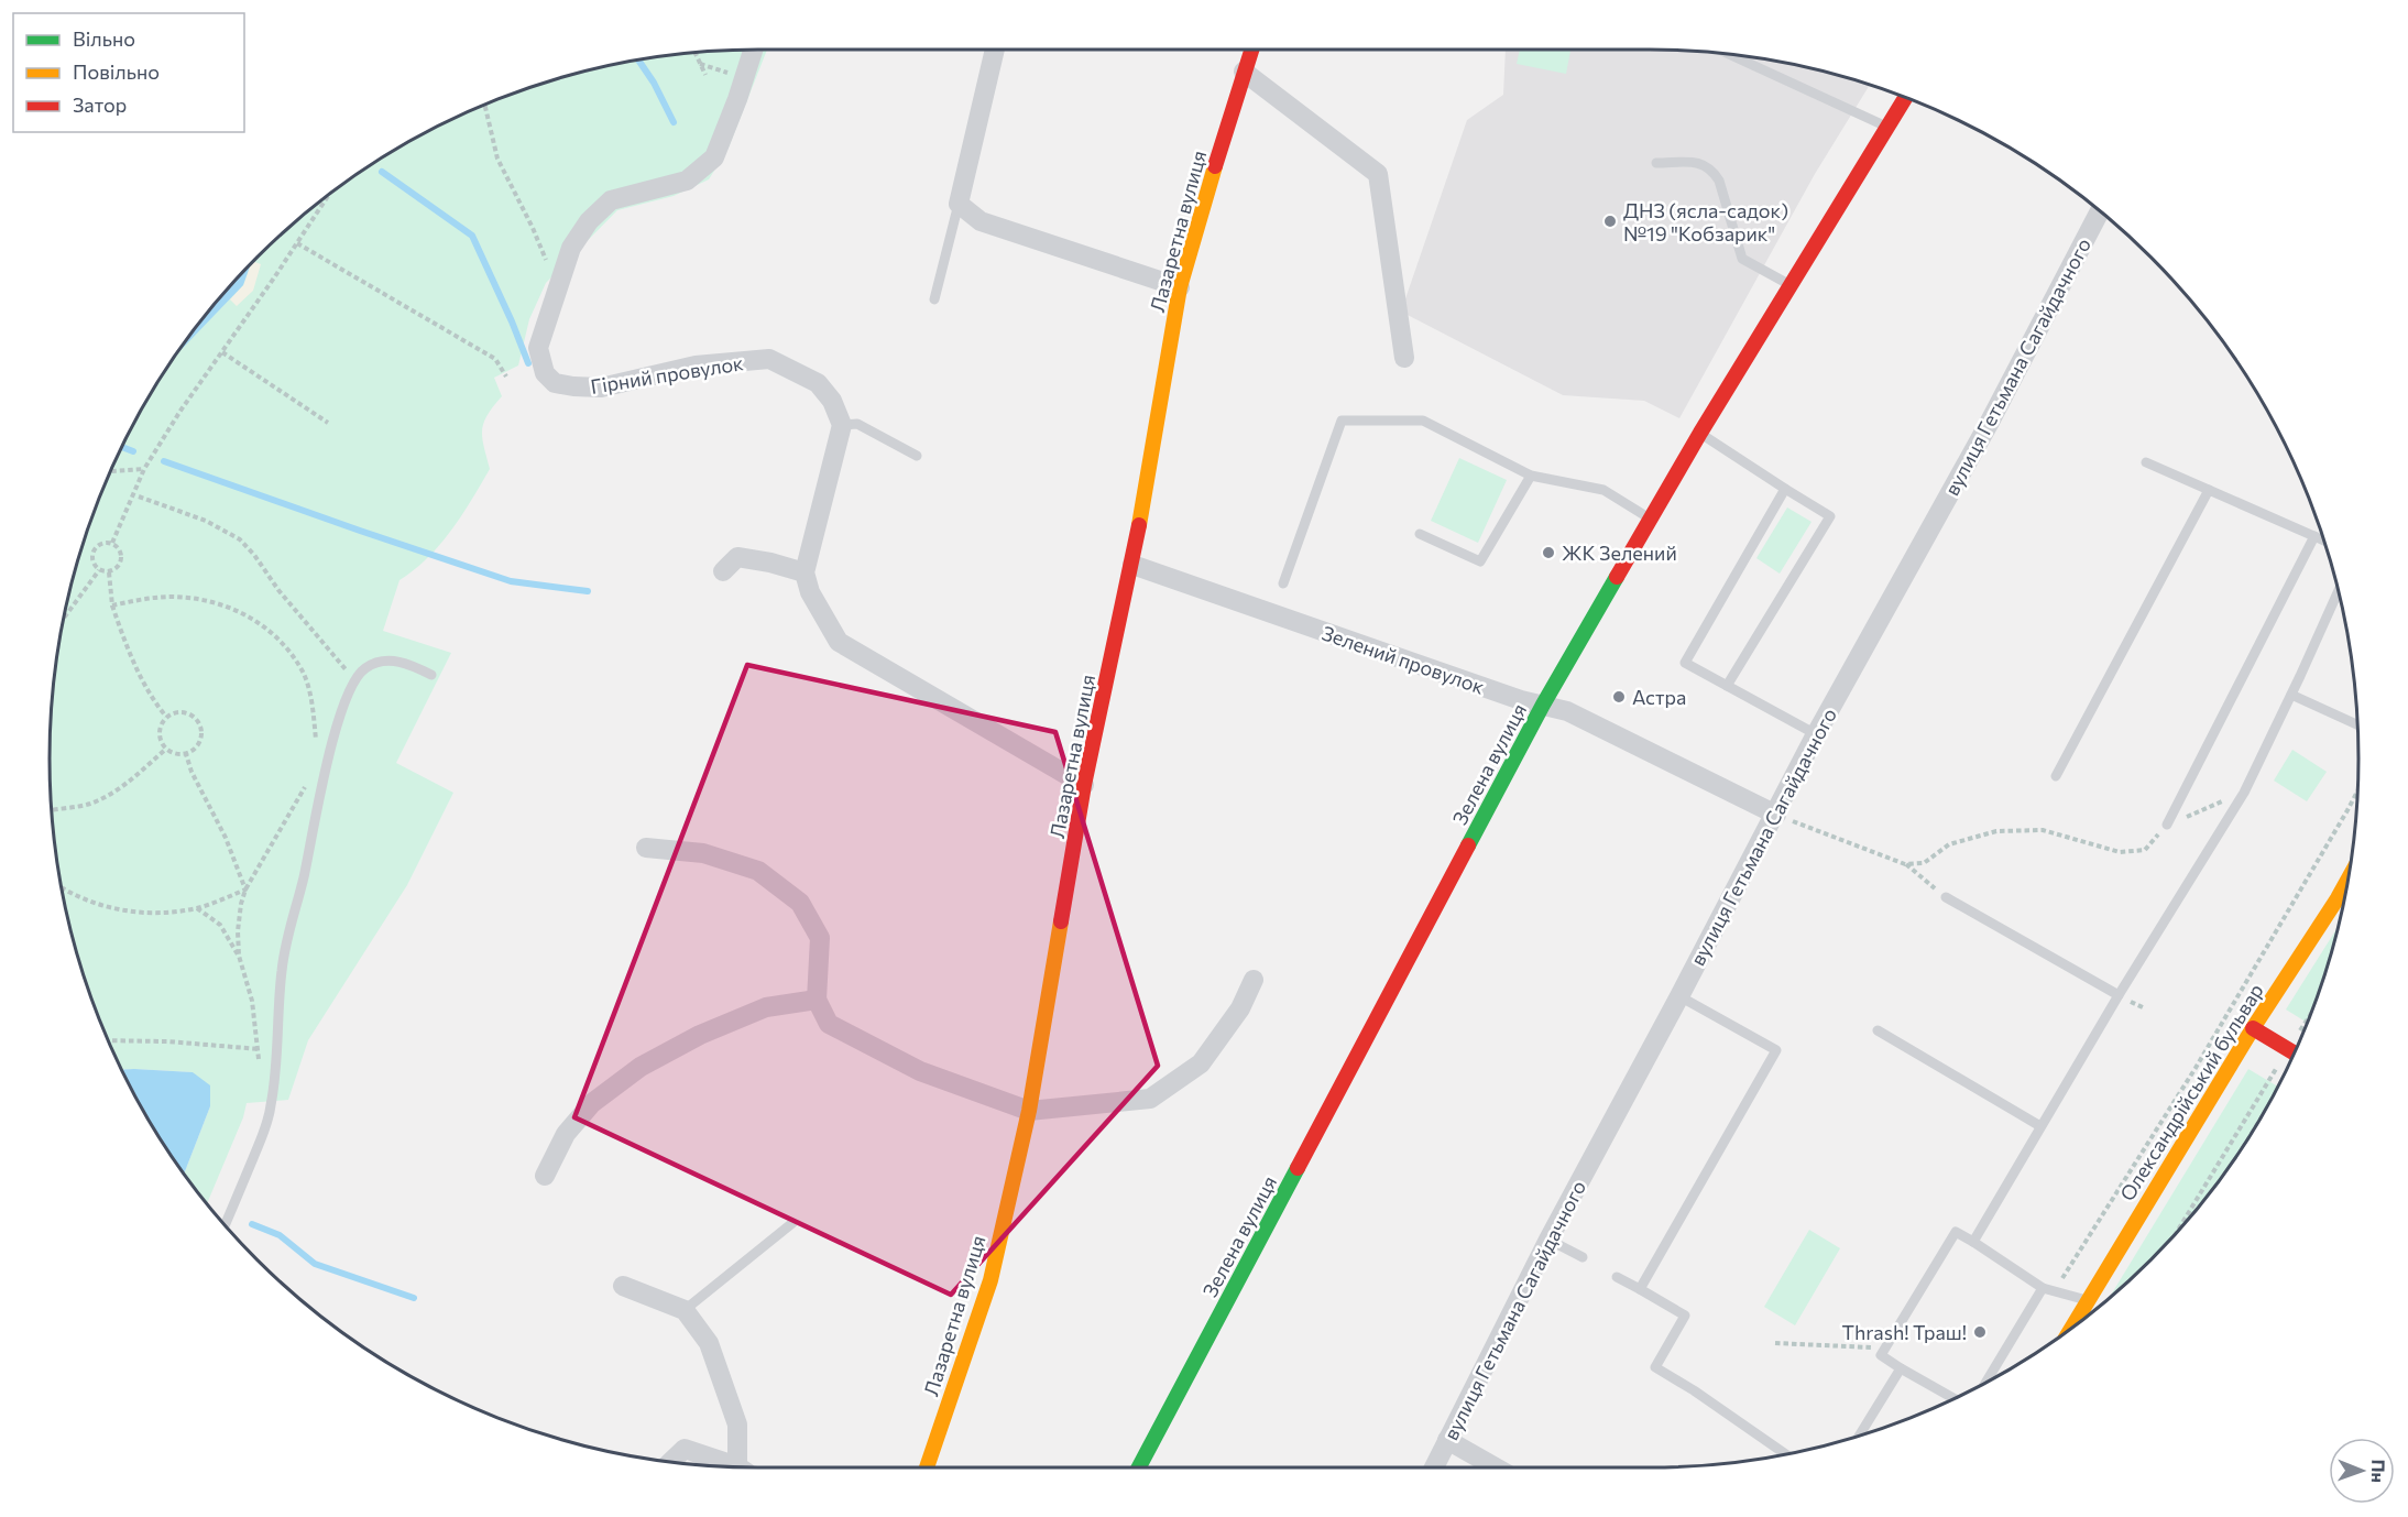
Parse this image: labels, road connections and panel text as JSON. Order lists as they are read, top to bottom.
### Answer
{
  "streets": {
    "street": [
      "Лазаретна вулиця",
      "вулиця Гетьмана Сагайдачного",
      "Гірний провулок",
      "Зелений провулок",
      "Зелена вулиця",
      "Олександрійський бульвар"
    ]
  },
  "crossings": [
    ["Лазаретна вулиця", "Зелений провулок"],
    ["вулиця Гетьмана Сагайдачного", "Зелений провулок"],
    ["Зелений провулок", "Зелена вулиця"]
  ],
  "places": [
    "ДНЗ (ясла-садок) №19 \"Кобзарик\"",
    "ЖК Зелений",
    "Астра",
    "Thrash! Траш!"
  ],
  "legend": ["Вільно", "Повільно", "Затор"],
  "north": "right"
}
